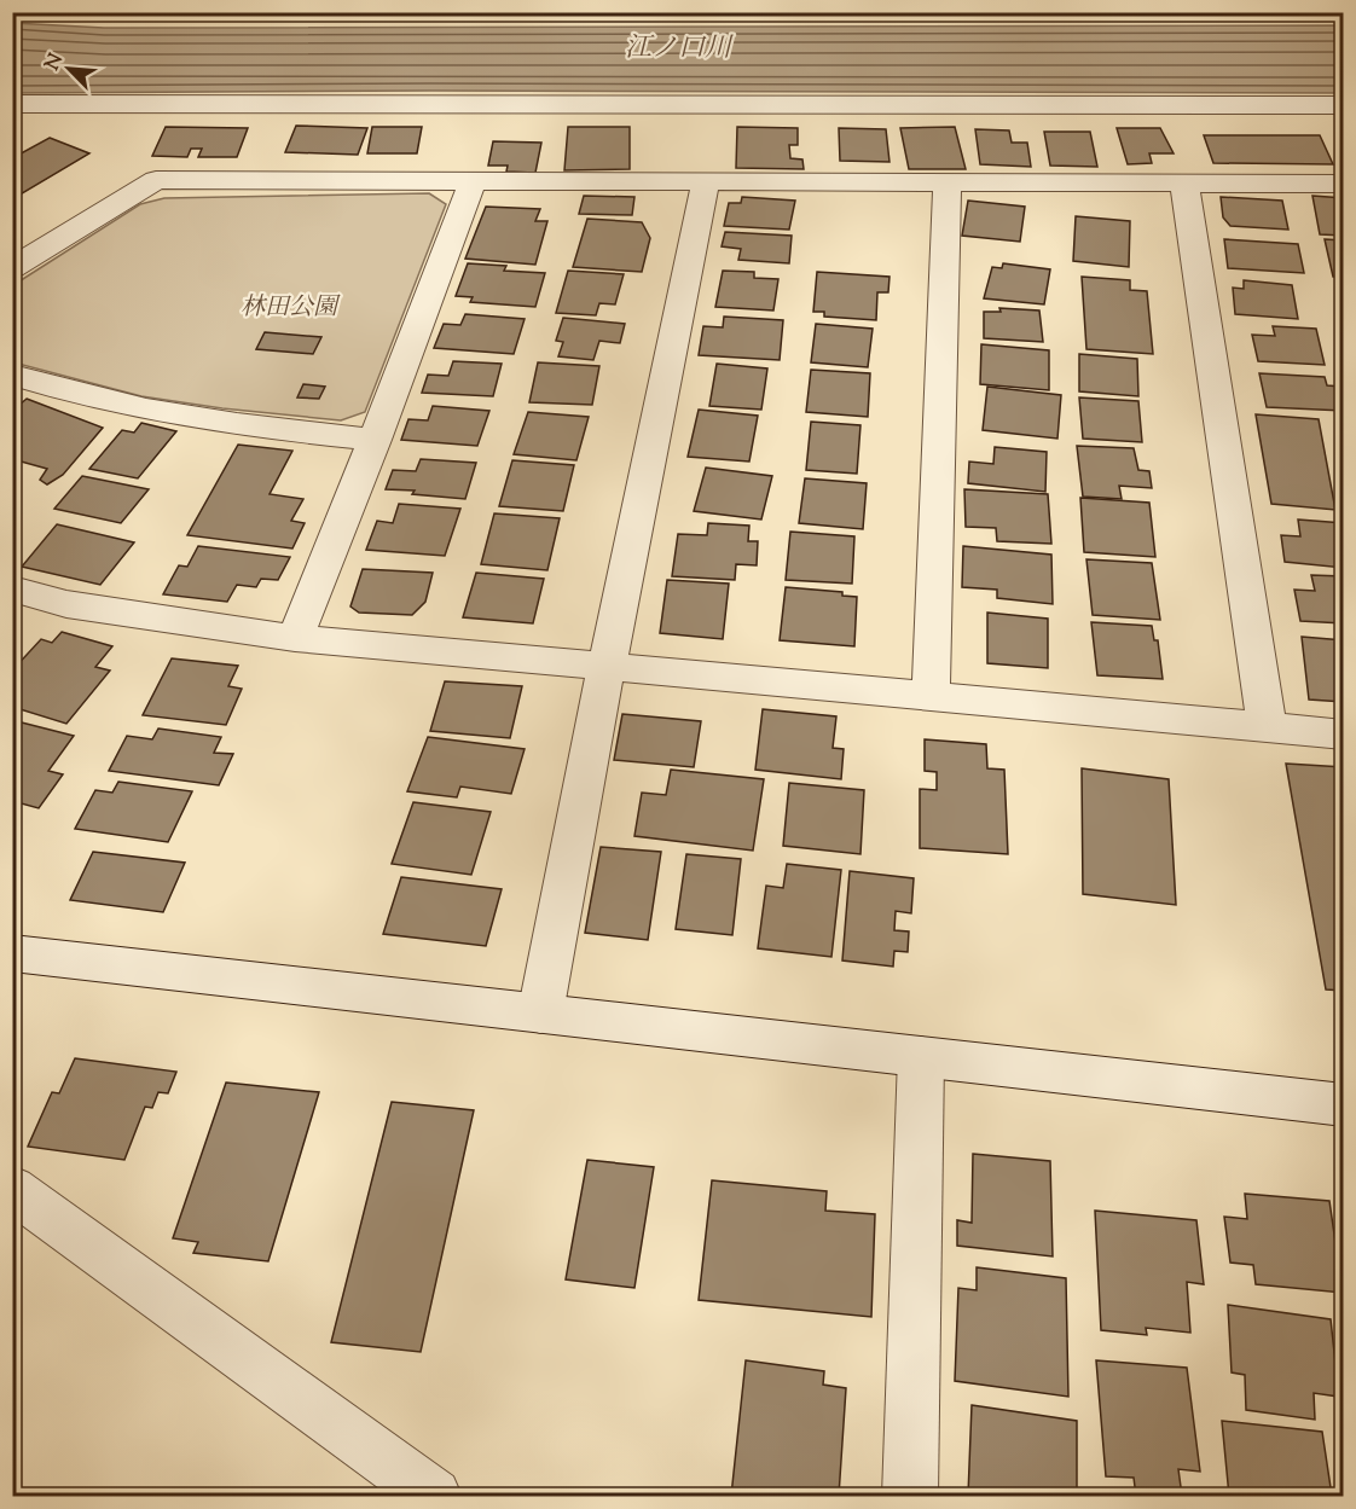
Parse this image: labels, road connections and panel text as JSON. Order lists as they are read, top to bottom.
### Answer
{
  "water": ["江ノ口川"],
  "parks": ["林田公園"],
  "north": "top left"
}
